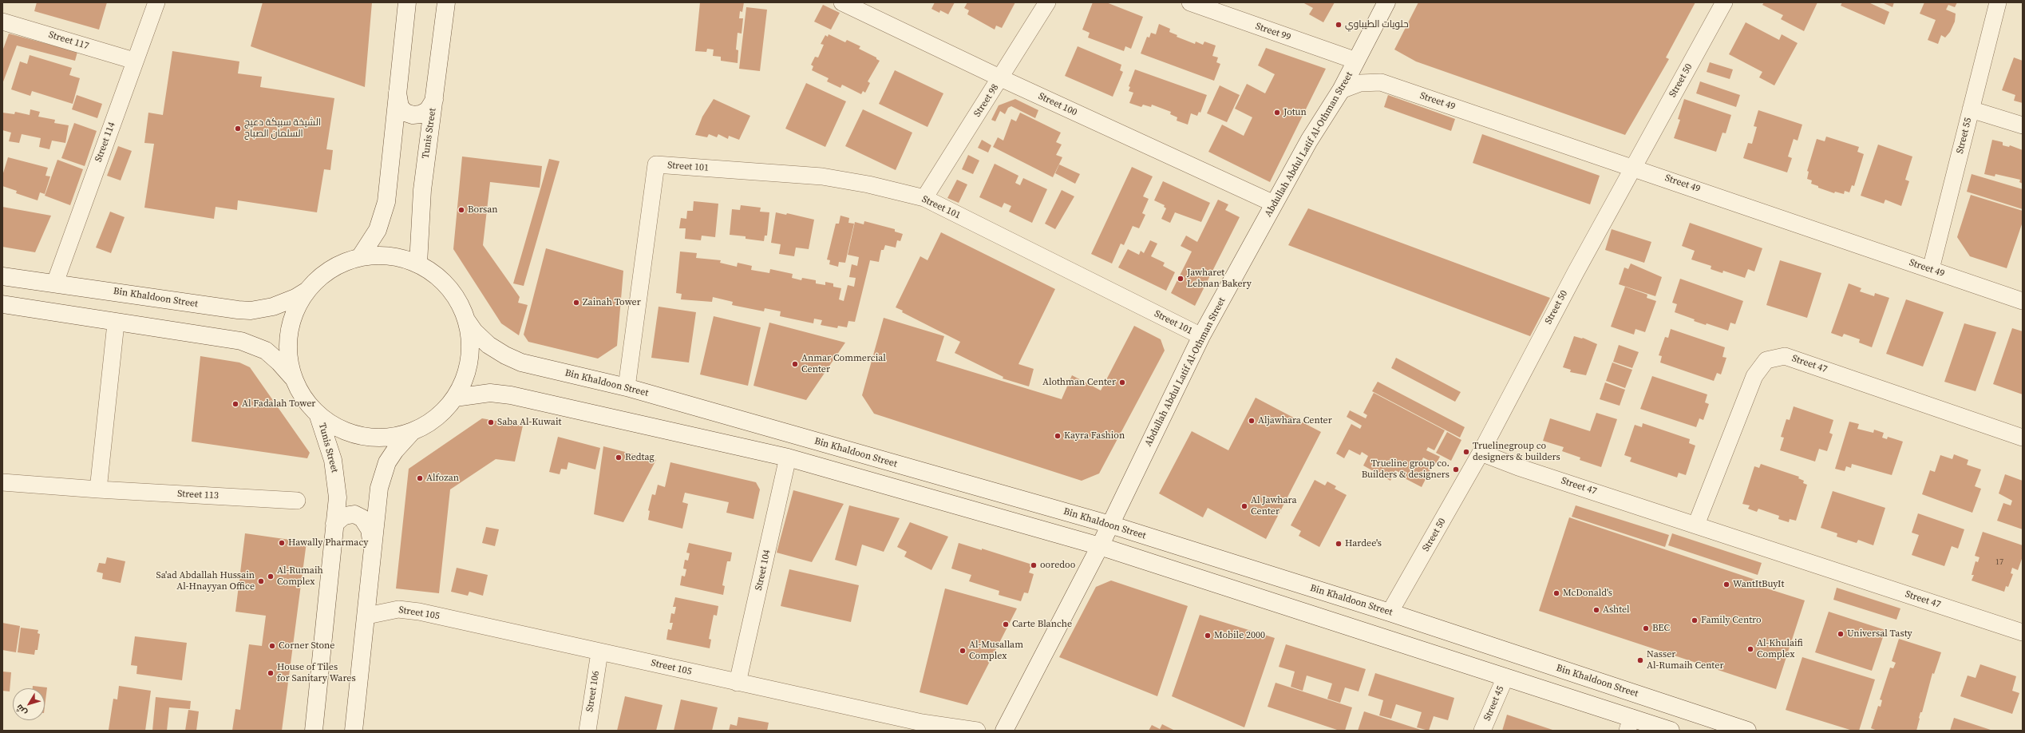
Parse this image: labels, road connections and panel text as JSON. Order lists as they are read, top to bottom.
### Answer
{
  "streets": {
    "street": [
      "Street 99",
      "Street 117",
      "Street 50",
      "Street 98",
      "Street 49",
      "Street 100",
      "Tunis Street",
      "Street 55",
      "Street 114",
      "Abdullah Abdul Latif Al-Othman Street",
      "Street 101",
      "Bin Khaldoon Street",
      "Street 47",
      "Street 113",
      "Street 104",
      "Street 105",
      "Street 106",
      "Street 45"
    ]
  },
  "crossings": [
    ["Street 99", "Abdullah Abdul Latif Al-Othman Street"],
    ["Street 117", "Street 114"],
    ["Street 50", "Street 49"],
    ["Street 50", "Bin Khaldoon Street"],
    ["Street 50", "Street 47"],
    ["Street 98", "Street 100"],
    ["Street 98", "Street 101"],
    ["Street 49", "Street 55"],
    ["Street 49", "Abdullah Abdul Latif Al-Othman Street"],
    ["Street 100", "Abdullah Abdul Latif Al-Othman Street"],
    ["Street 114", "Bin Khaldoon Street"],
    ["Abdullah Abdul Latif Al-Othman Street", "Street 101"],
    ["Abdullah Abdul Latif Al-Othman Street", "Bin Khaldoon Street"],
    ["Street 101", "Bin Khaldoon Street"],
    ["Street 104", "Street 105"],
    ["Street 105", "Street 106"]
  ],
  "places": [
    "حلويات الطيباوي",
    "Jotun",
    "الشيخة سبيكة دعيج السلمان الصباح",
    "Borsan",
    "Jawharet Lebnan Bakery",
    "Zainah Tower",
    "Anmar Commercial Center",
    "Alothman Center",
    "Al Fadalah Tower",
    "Aljawhara Center",
    "Saba Al-Kuwait",
    "Kayra Fashion",
    "Truelinegroup co designers & builders",
    "Redtag",
    "Trueline group co. Builders & designers",
    "Alfozan",
    "Al Jawhara Center",
    "Hawally Pharmacy",
    "Hardee's",
    "ooredoo",
    "Al-Rumaih Complex",
    "Sa'ad Abdallah Hussain Al-Hnayyan Office",
    "WantItBuyIt",
    "McDonald's",
    "Ashtel",
    "Family Centro",
    "Carte Blanche",
    "BEC",
    "Universal Tasty",
    "Mobile 2000",
    "Corner Stone",
    "Al-Khulaifi Complex",
    "Al-Musallam Complex",
    "Nasser Al-Rumaih Center",
    "House of Tiles for Sanitary Wares"
  ],
  "house_numbers": ["17"],
  "north": "bottom left"
}
